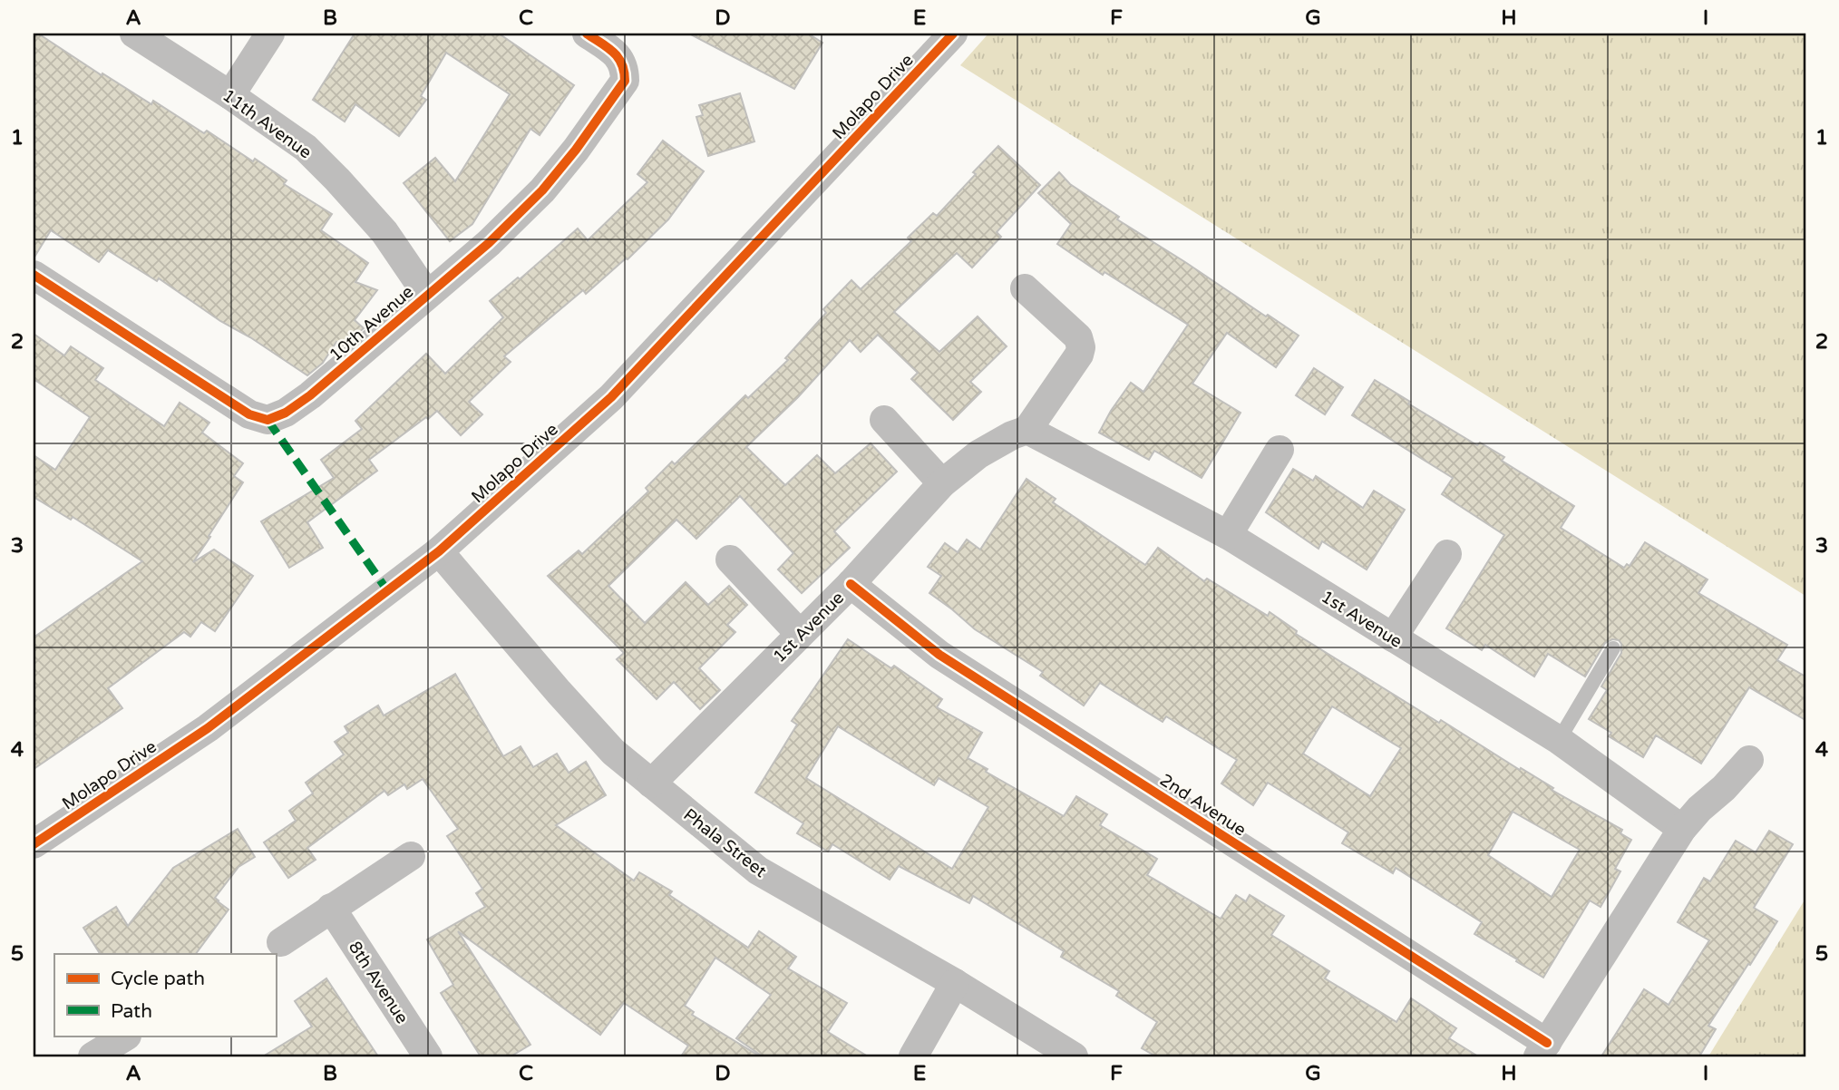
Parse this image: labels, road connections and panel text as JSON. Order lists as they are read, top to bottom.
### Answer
{
  "streets": {
    "street": [
      "Molapo Drive",
      "11th Avenue",
      "10th Avenue",
      "1st Avenue",
      "2nd Avenue",
      "Phala Street",
      "8th Avenue"
    ]
  },
  "crossings": [
    ["Molapo Drive", "Phala Street"],
    ["11th Avenue", "10th Avenue"],
    ["1st Avenue", "2nd Avenue"],
    ["1st Avenue", "Phala Street"]
  ],
  "legend": ["Cycle path", "Path"],
  "grid": {
    "columns": [
      "A",
      "B",
      "C",
      "D",
      "E",
      "F",
      "G",
      "H",
      "I"
    ],
    "rows": [
      "1",
      "2",
      "3",
      "4",
      "5"
    ]
  }
}
